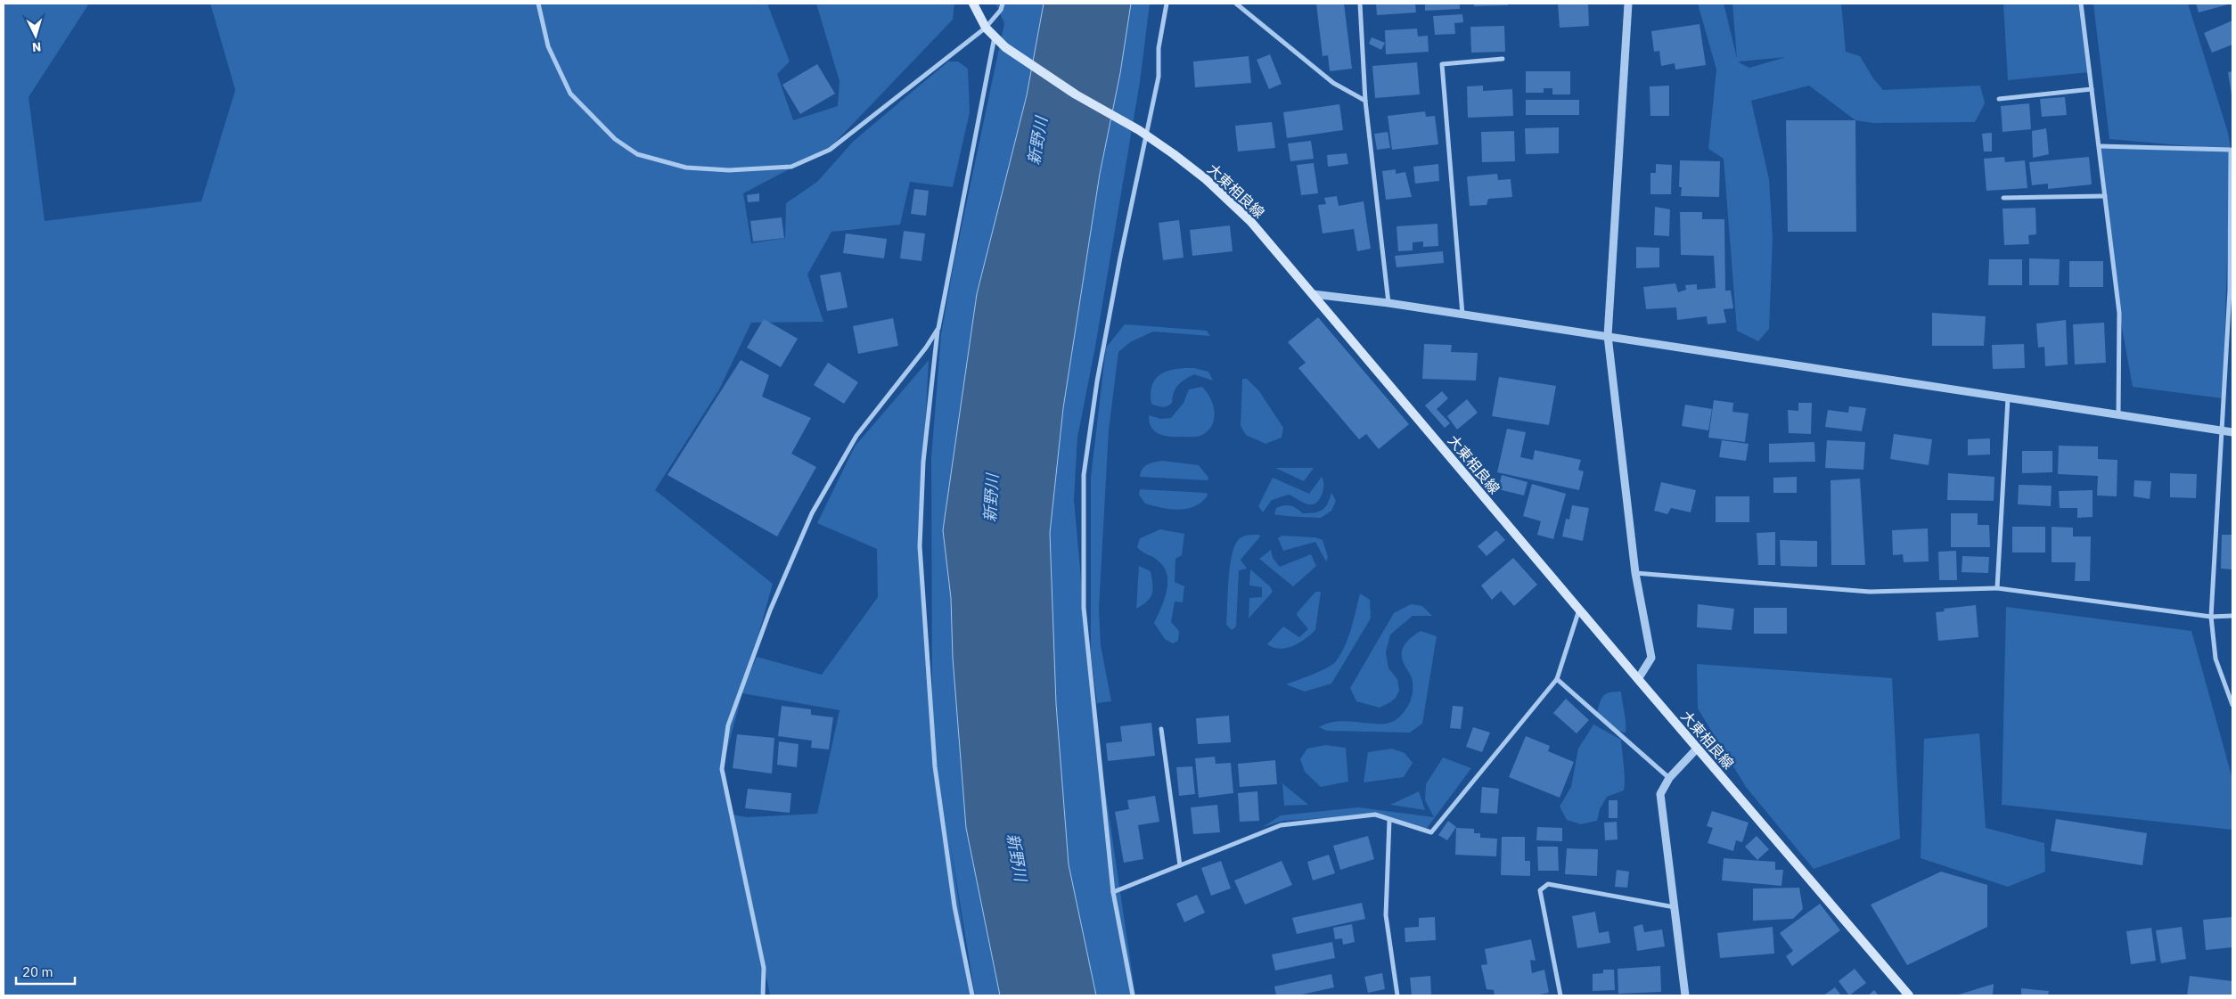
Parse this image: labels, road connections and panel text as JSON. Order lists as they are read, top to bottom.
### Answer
{
  "streets": {
    "main road": ["大東相良線"]
  },
  "water": ["新野川"],
  "scale_bar": "20 m",
  "north": "bottom"
}
